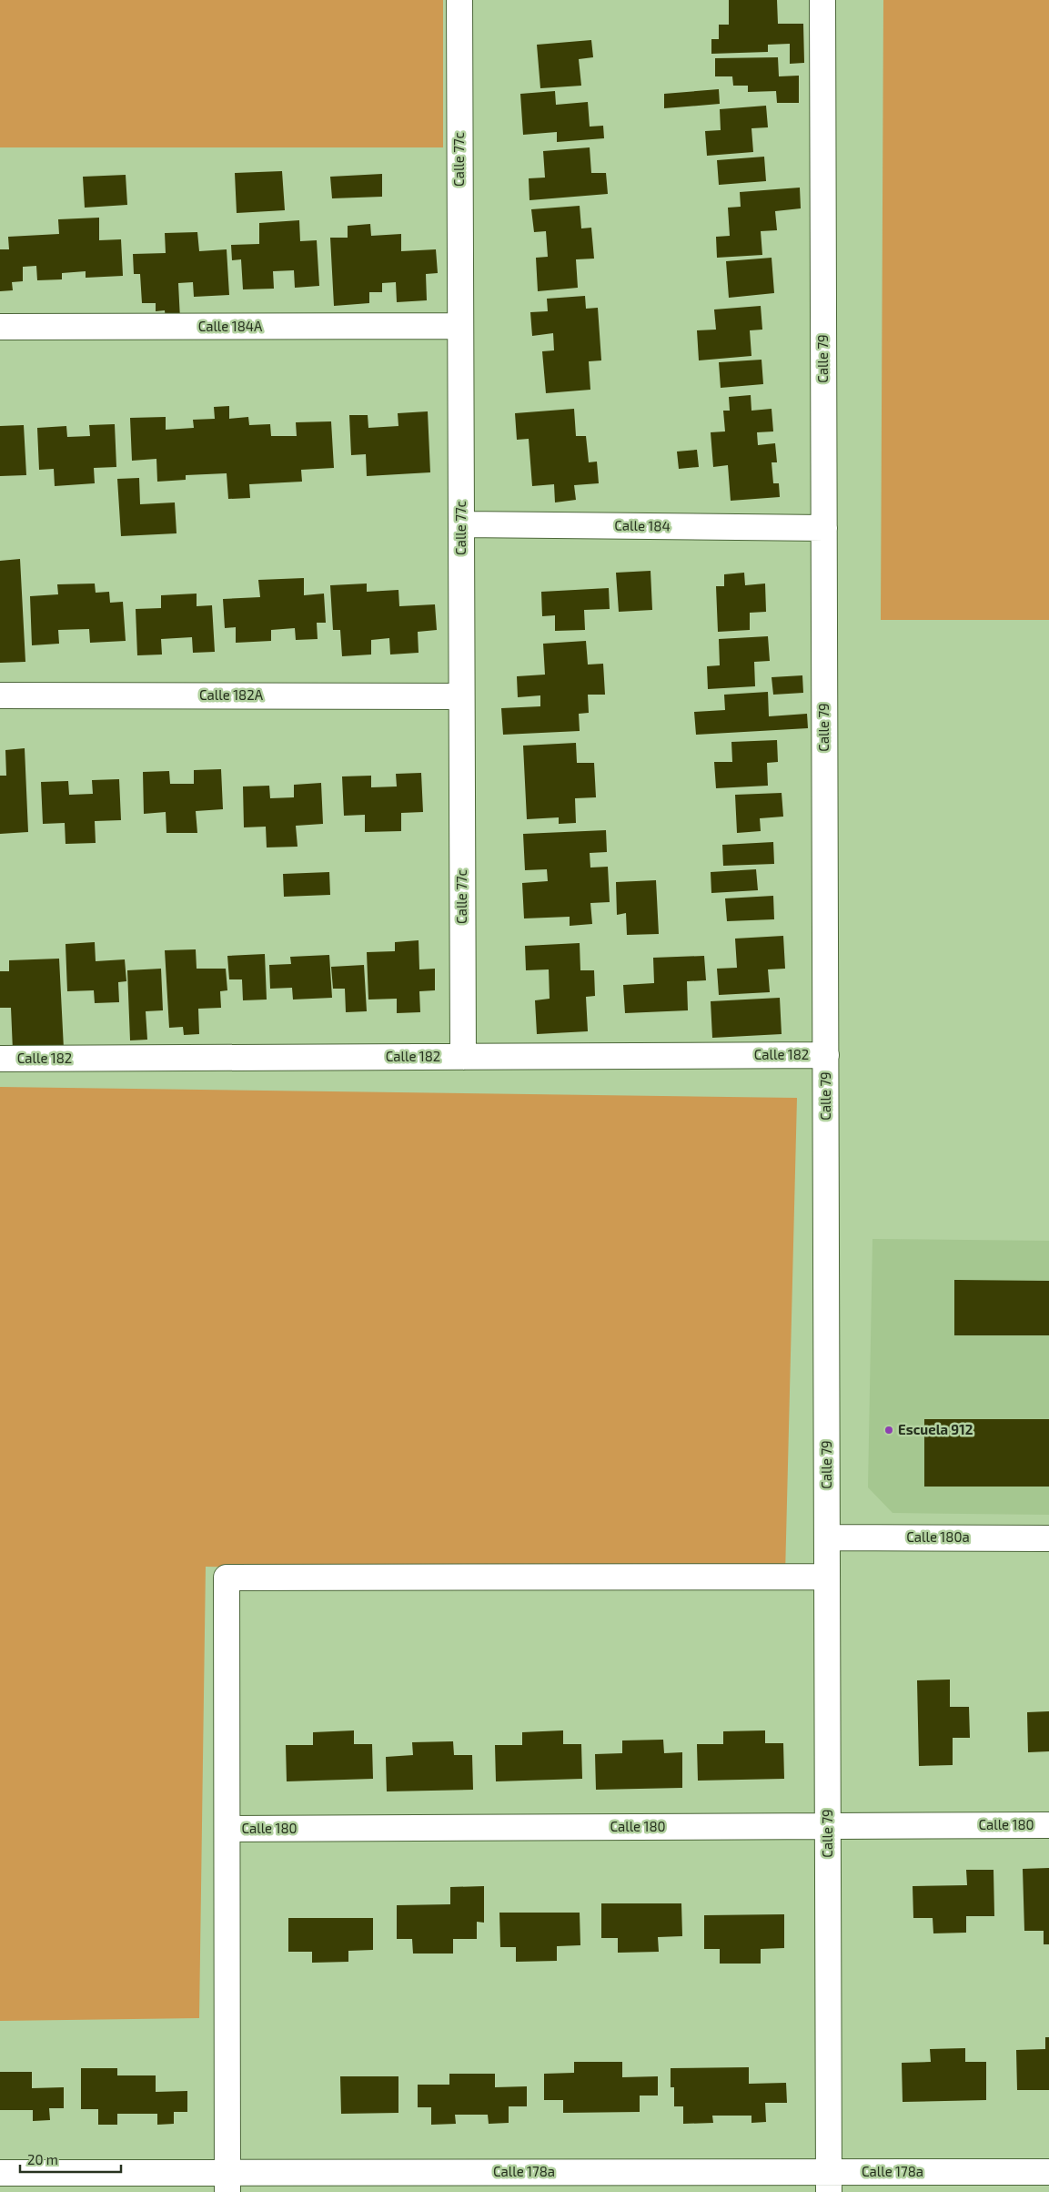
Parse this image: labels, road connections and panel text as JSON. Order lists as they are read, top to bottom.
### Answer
{
  "streets": {
    "street": [
      "Calle 77c",
      "Calle 184A",
      "Calle 79",
      "Calle 184",
      "Calle 182A",
      "Calle 182",
      "Calle 180a",
      "Calle 180",
      "Calle 178a"
    ]
  },
  "crossings": [
    ["Calle 77c", "Calle 184A"],
    ["Calle 77c", "Calle 184"],
    ["Calle 77c", "Calle 182A"],
    ["Calle 77c", "Calle 182"],
    ["Calle 79", "Calle 184"],
    ["Calle 79", "Calle 182"],
    ["Calle 79", "Calle 180a"],
    ["Calle 79", "Calle 180"],
    ["Calle 79", "Calle 178a"]
  ],
  "places": ["Escuela 912"],
  "scale_bar": "20 m"
}
